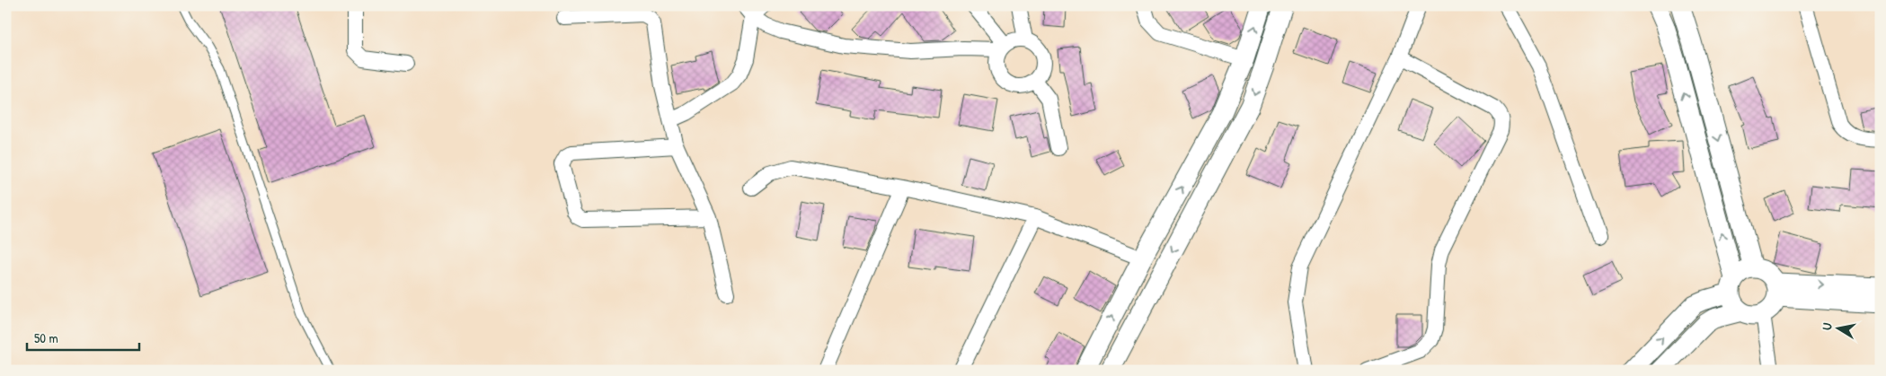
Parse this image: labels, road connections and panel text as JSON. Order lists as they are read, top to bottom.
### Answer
{
  "scale_bar": "50 m",
  "north": "left"
}
